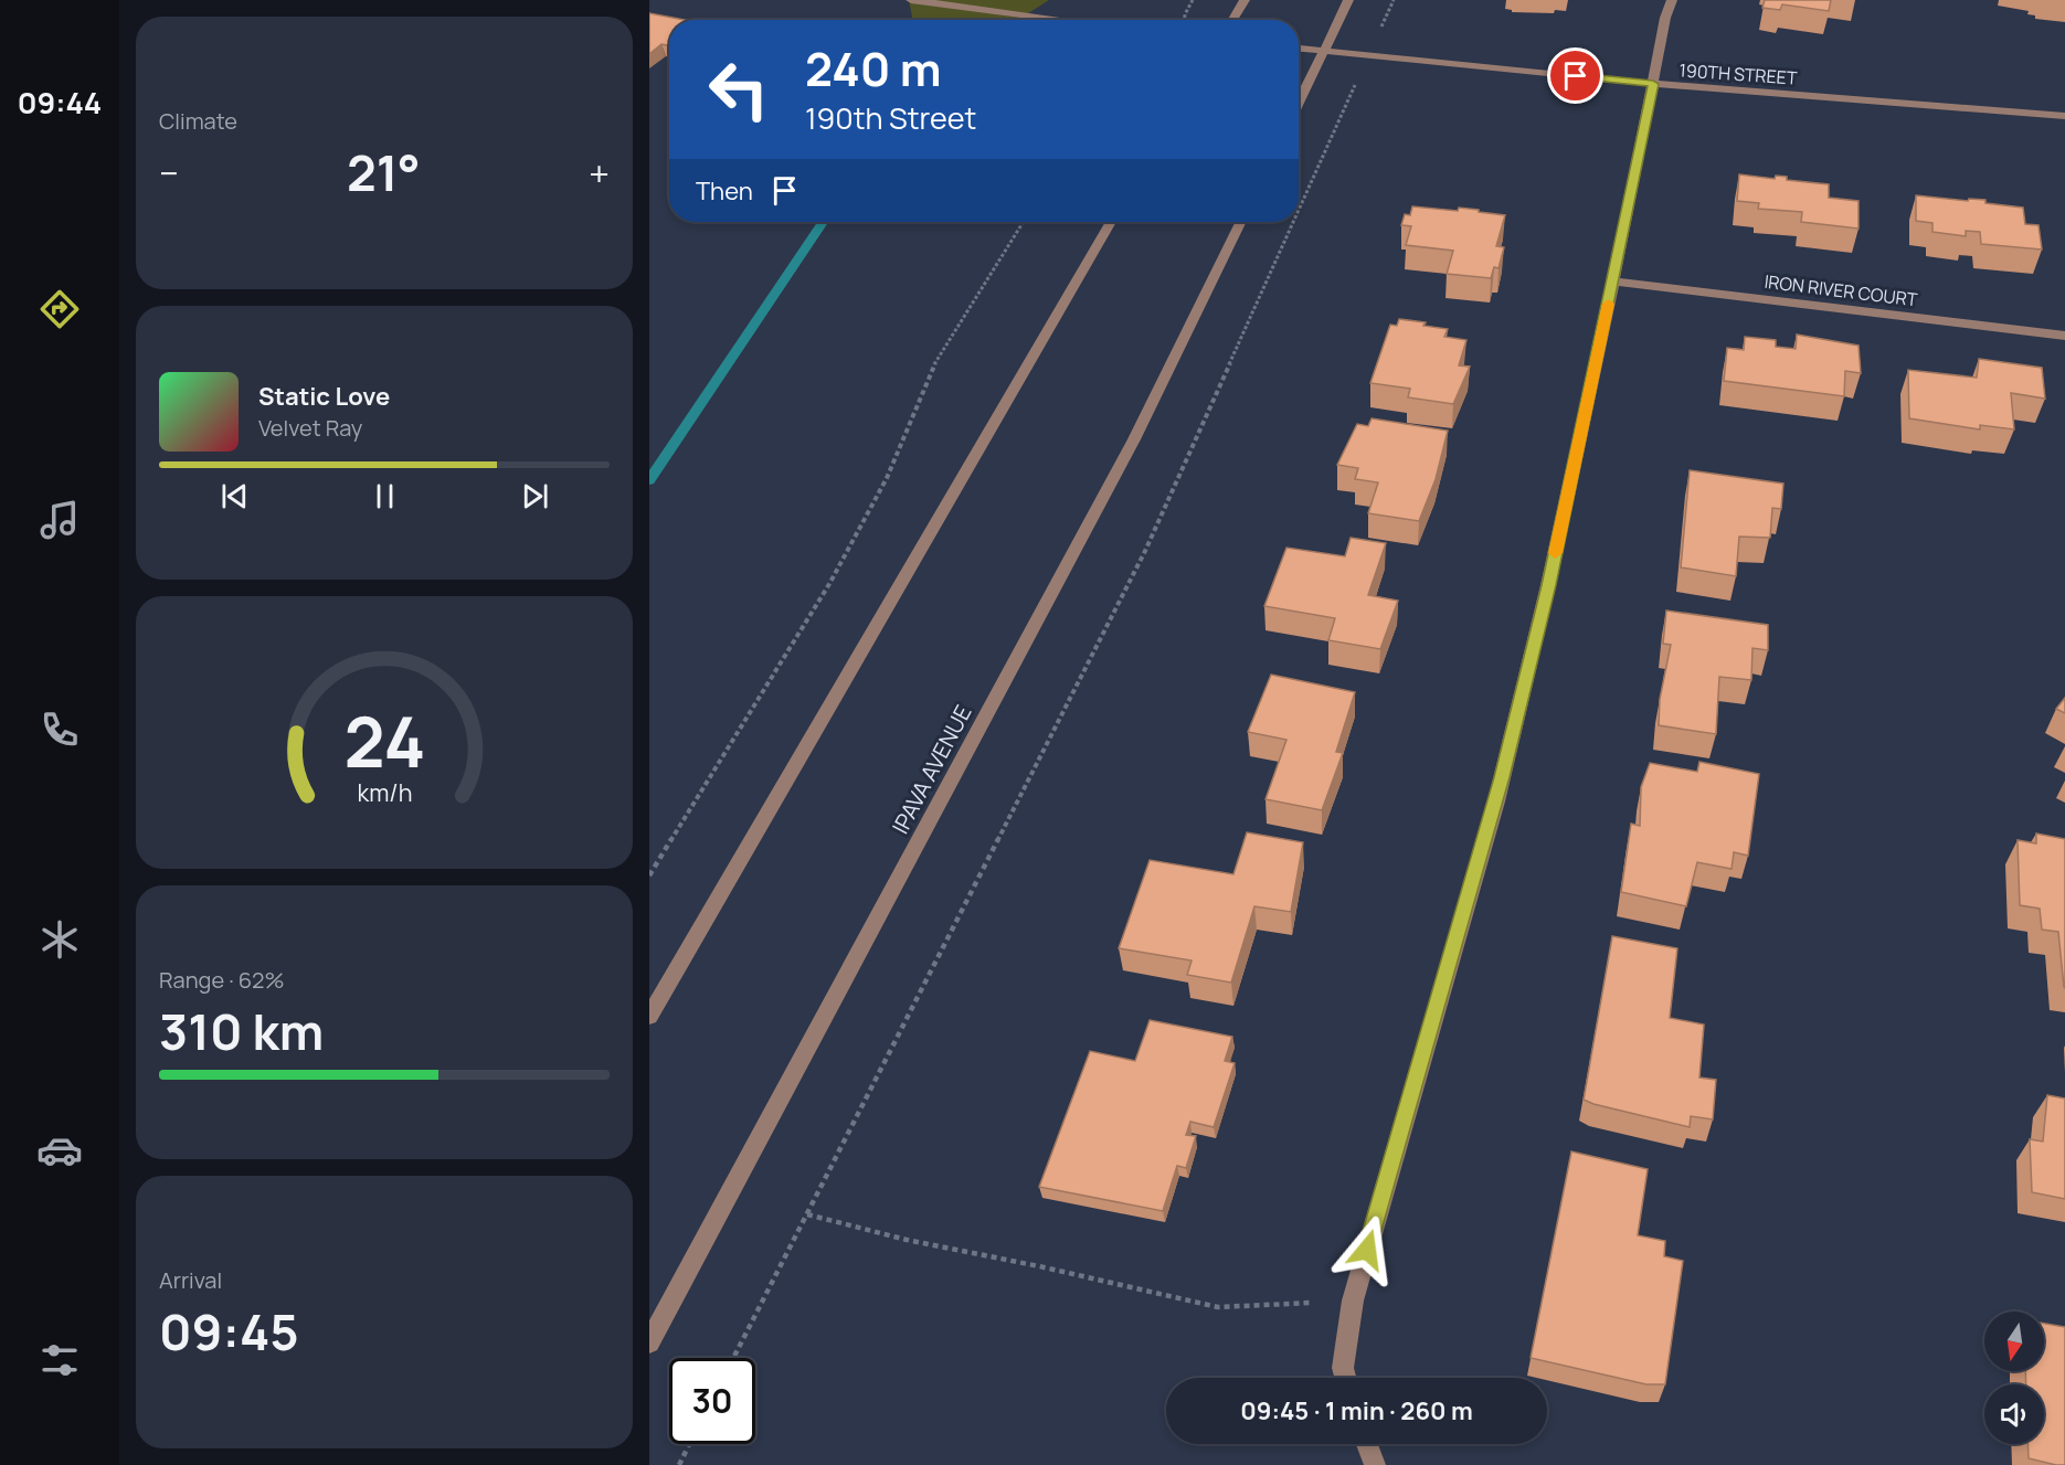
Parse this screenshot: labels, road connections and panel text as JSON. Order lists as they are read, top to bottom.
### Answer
{
  "streets": {
    "street": ["190TH STREET", "IRON RIVER COURT", "IPAVA AVENUE"]
  },
  "north": "bottom",
  "page": {
    "tabs": "09:44",
    "tile": [
      "Climate",
      ["Range · 62%", "310 km"],
      ["Arrival", "09:45"]
    ],
    "turn": ["240 m", "190th Street"],
    "heat": ["−", "21°", "+"],
    "then": "Then",
    "song": ["Static Love", "Velvet Ray"],
    "limit": "30",
    "trip": "09:45 · 1 min · 260 m",
    "gauge": ["24", "km/h"]
  }
}
